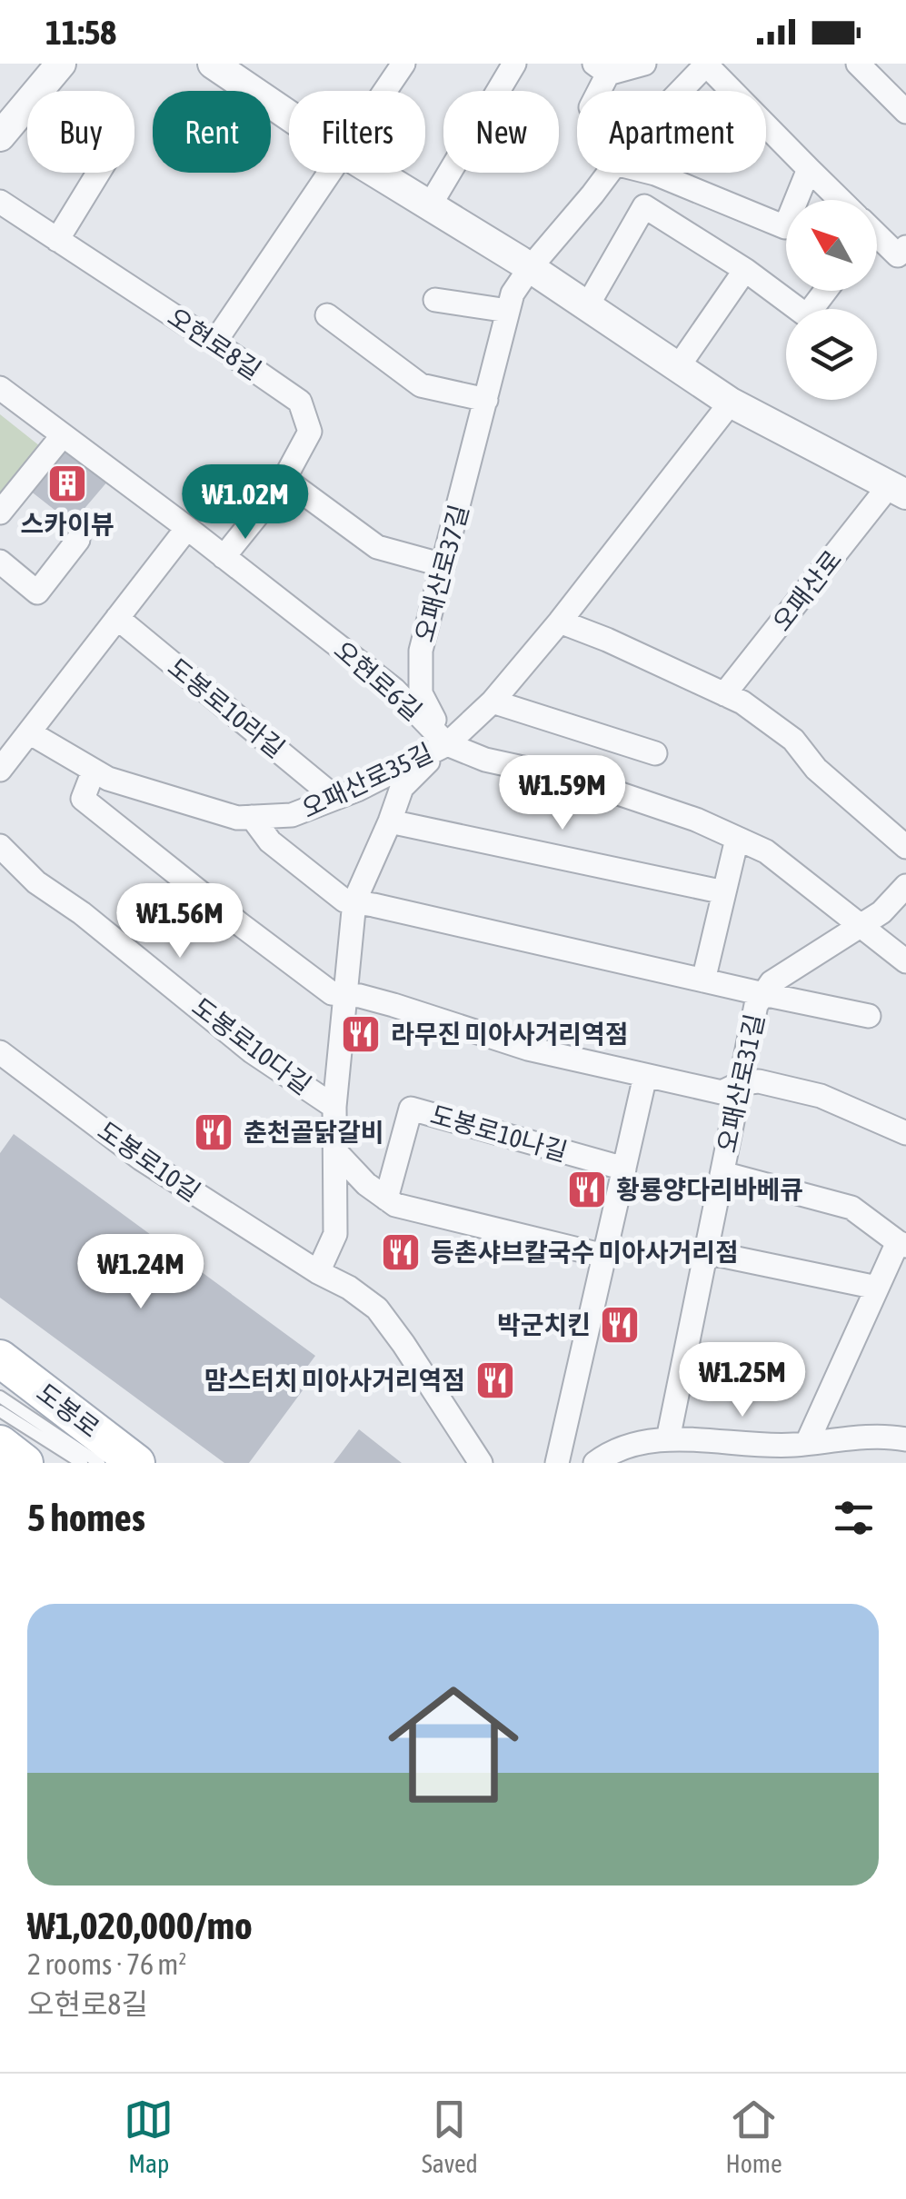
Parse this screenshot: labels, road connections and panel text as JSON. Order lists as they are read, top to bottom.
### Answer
{
  "streets": {
    "main road": ["도봉로"],
    "street": [
      "오현로8길",
      "오패산로37길",
      "오패산로",
      "오현로6길",
      "도봉로10라길",
      "오패산로35길",
      "도봉로10다길",
      "오패산로31길",
      "도봉로10나길",
      "도봉로10길"
    ]
  },
  "crossings": [
    ["오현로8길", "오현로6길"],
    ["오패산로37길", "오패산로"],
    ["오패산로37길", "오현로6길"],
    ["오패산로37길", "오패산로35길"],
    ["오패산로37길", "도봉로10다길"],
    ["오패산로", "오패산로35길"],
    ["오현로6길", "오패산로35길"],
    ["오현로6길", "도봉로10다길"],
    ["오현로6길", "오패산로31길"],
    ["도봉로10라길", "오패산로35길"],
    ["오패산로35길", "도봉로10다길"],
    ["도봉로10다길", "도봉로10길"]
  ],
  "places": {
    "building": ["스카이뷰"],
    "restaurant": [
      "라무진 미아사거리역점",
      "춘천골닭갈비",
      "황룡양다리바베큐",
      "등촌샤브칼국수 미아사거리점",
      "박군치킨",
      "맘스터치 미아사거리역점"
    ]
  },
  "north": "top left",
  "page": {
    "status": "11:58",
    "chip": [
      "Buy",
      "Rent",
      "Filters",
      "New",
      "Apartment"
    ],
    "price": [
      "₩1.02M",
      "₩1.59M",
      "₩1.56M",
      "₩1.24M",
      "₩1.25M"
    ],
    "heading": "5 homes",
    "list": [
      {
        "name": "₩1,020,000/mo",
        "note": "2 rooms · 76 m² · 오현로8길"
      }
    ],
    "tabs": ["Map", "Saved", "Home"]
  }
}
